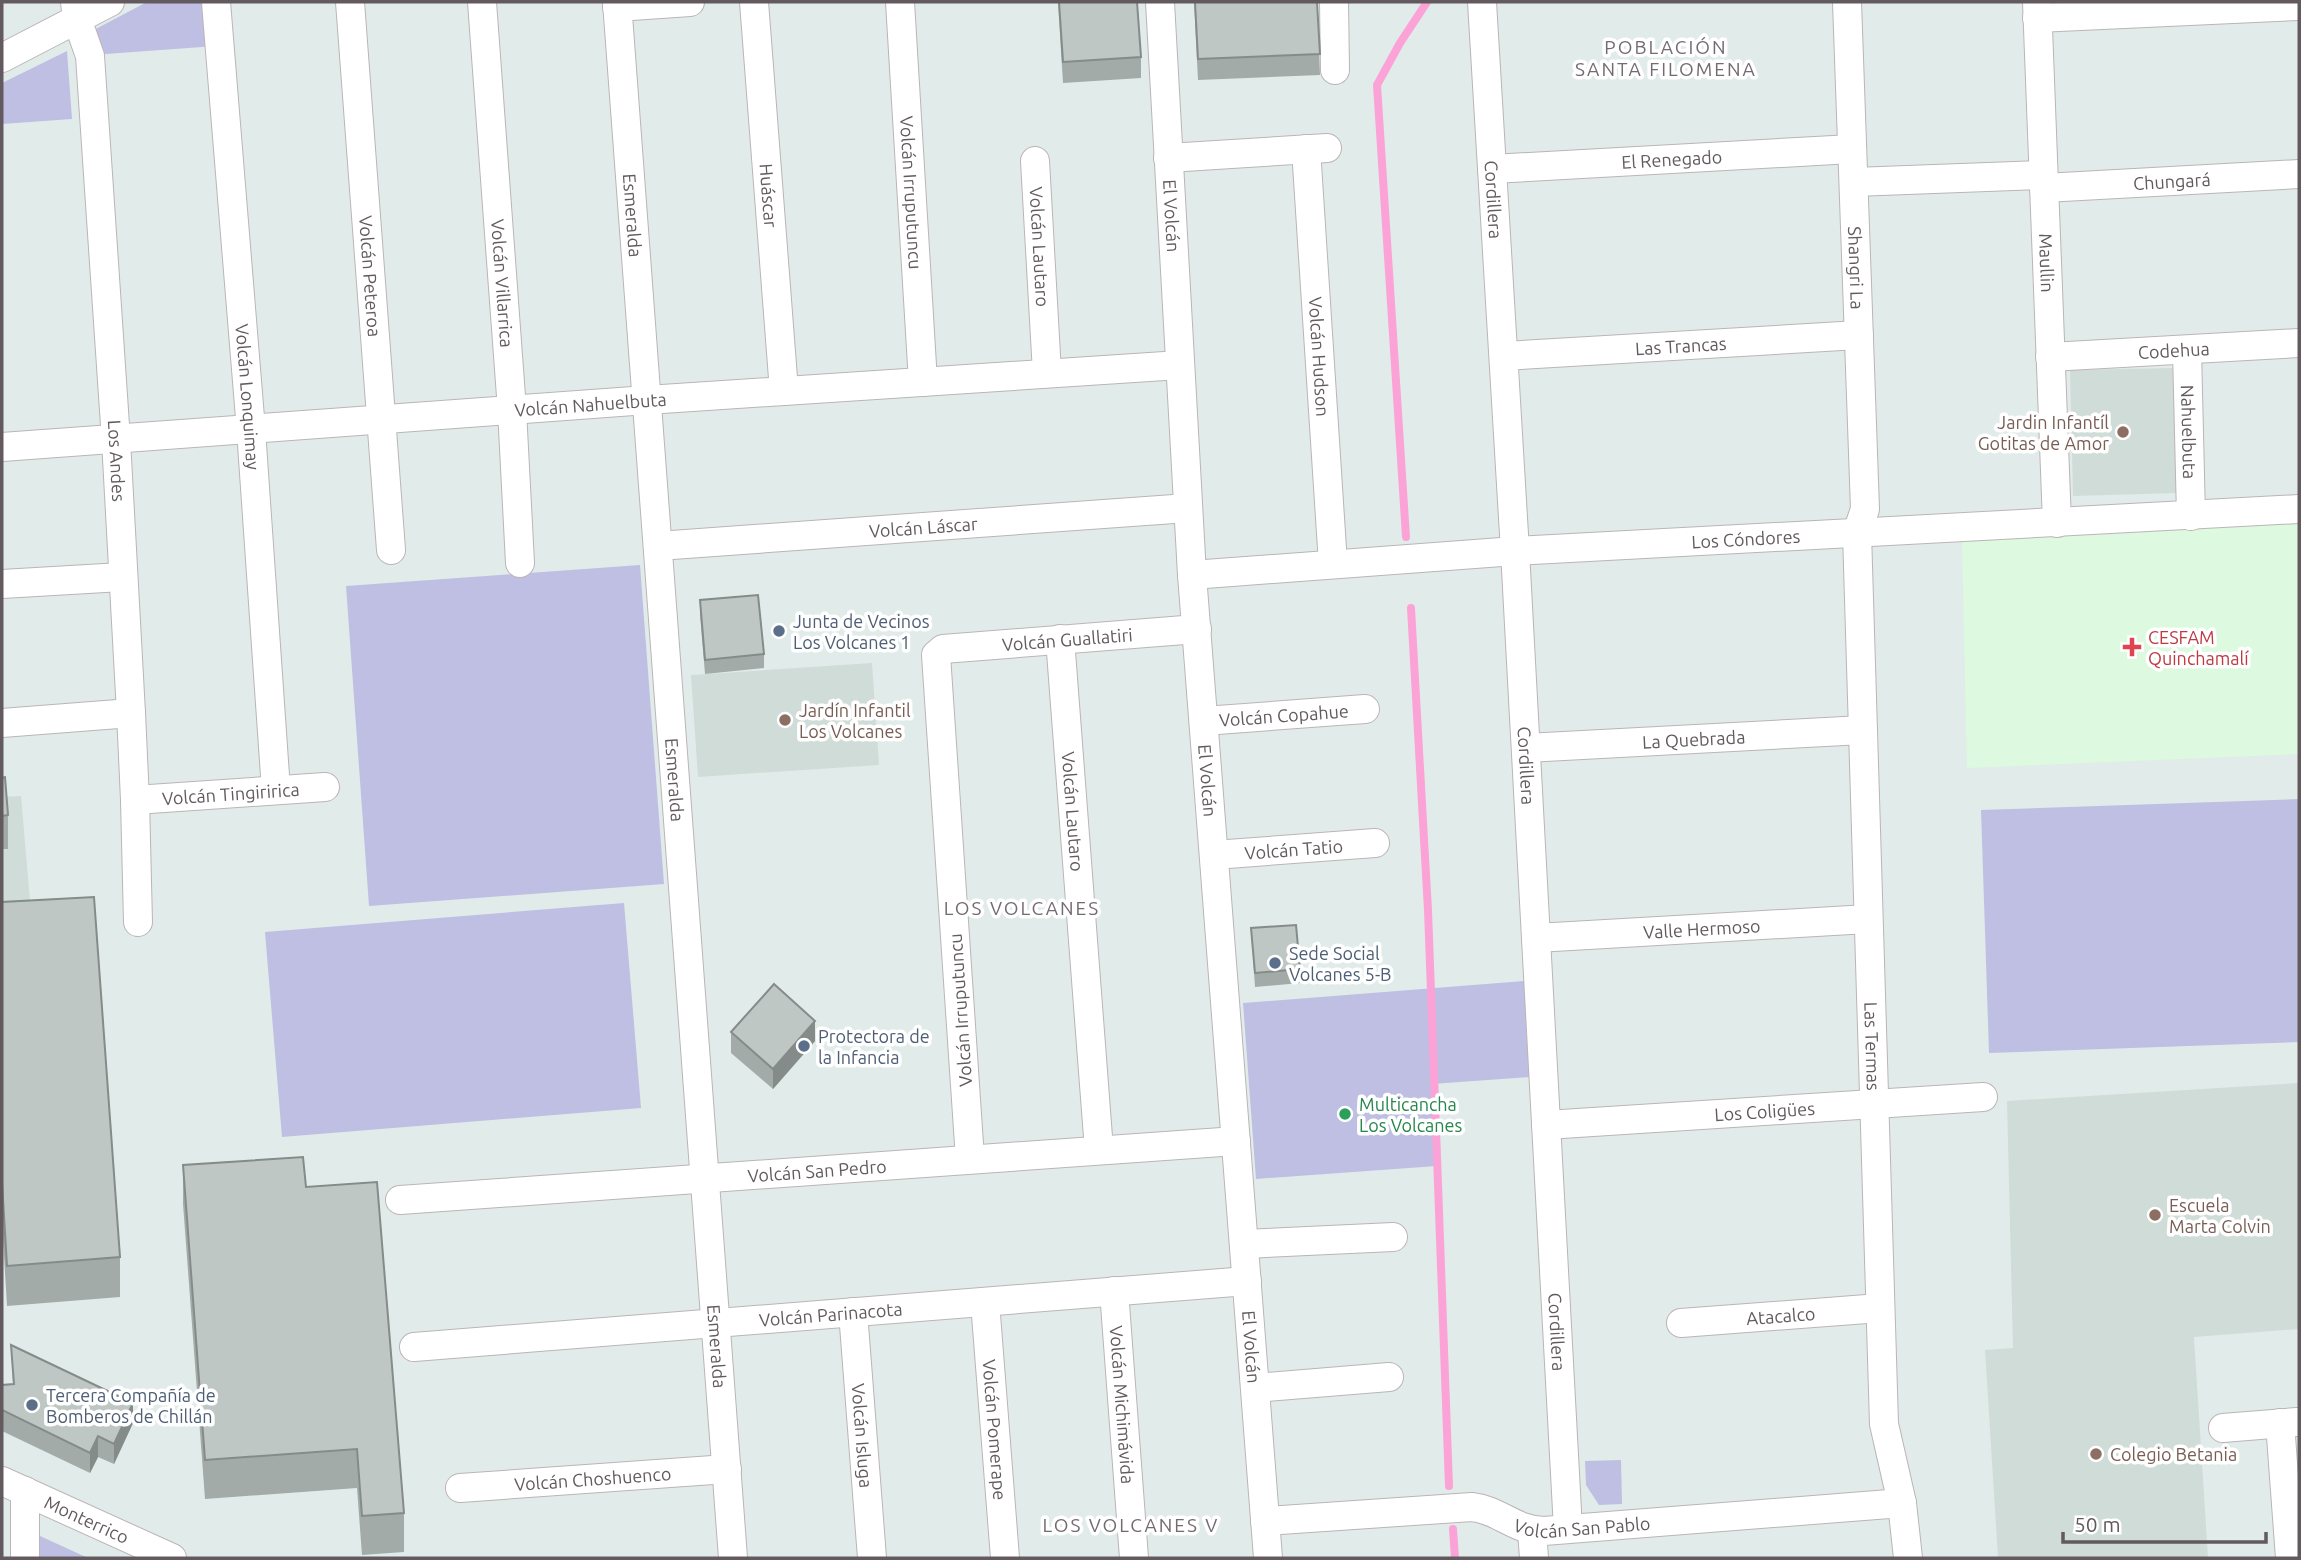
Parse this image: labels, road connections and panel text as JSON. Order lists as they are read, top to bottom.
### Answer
{
  "streets": {
    "street": [
      "El Renegado",
      "Chungará",
      "Volcán Irruputuncu",
      "Huáscar",
      "Cordillera",
      "Esmeralda",
      "El Volcán",
      "Volcán Lautaro",
      "Maullin",
      "Shangri La",
      "Volcán Peteroa",
      "Volcán Villarrica",
      "Las Trancas",
      "Codehua",
      "Volcán Hudson",
      "Volcán Lonquimay",
      "Volcán Nahuelbuta",
      "Nahuelbuta",
      "Los Andes",
      "Volcán Láscar",
      "Los Cóndores",
      "Volcán Guallatiri",
      "Volcán Copahue",
      "La Quebrada",
      "Volcán Tingiririca",
      "Volcán Tatio",
      "Valle Hermoso",
      "Las Termas",
      "Los Coligües",
      "Volcán San Pedro",
      "Volcán Parinacota",
      "Atacalco",
      "Volcán Michimávida",
      "Volcán Pomerape",
      "Volcán Isluga",
      "Volcán Choshuenco",
      "Monterrico",
      "Volcán San Pablo"
    ]
  },
  "crossings": [
    ["El Renegado", "Cordillera"],
    ["El Renegado", "Shangri La"],
    ["Chungará", "Maullin"],
    ["Chungará", "Shangri La"],
    ["Volcán Irruputuncu", "Volcán Nahuelbuta"],
    ["Volcán Irruputuncu", "Volcán Guallatiri"],
    ["Volcán Irruputuncu", "Volcán San Pedro"],
    ["Huáscar", "Volcán Nahuelbuta"],
    ["Cordillera", "Las Trancas"],
    ["Cordillera", "Los Cóndores"],
    ["Cordillera", "La Quebrada"],
    ["Cordillera", "Valle Hermoso"],
    ["Cordillera", "Los Coligües"],
    ["Cordillera", "Volcán San Pablo"],
    ["Esmeralda", "Volcán Nahuelbuta"],
    ["Esmeralda", "Volcán Láscar"],
    ["Esmeralda", "Volcán San Pedro"],
    ["Esmeralda", "Volcán Parinacota"],
    ["Esmeralda", "Volcán Choshuenco"],
    ["El Volcán", "Volcán Hudson"],
    ["El Volcán", "Volcán Nahuelbuta"],
    ["El Volcán", "Volcán Láscar"],
    ["El Volcán", "Los Cóndores"],
    ["El Volcán", "Volcán Guallatiri"],
    ["El Volcán", "Volcán Copahue"],
    ["El Volcán", "Volcán Tatio"],
    ["El Volcán", "Volcán San Pedro"],
    ["El Volcán", "Volcán Parinacota"],
    ["El Volcán", "Volcán San Pablo"],
    ["Volcán Lautaro", "Volcán Nahuelbuta"],
    ["Volcán Lautaro", "Volcán Guallatiri"],
    ["Volcán Lautaro", "Volcán San Pedro"],
    ["Maullin", "Codehua"],
    ["Maullin", "Los Cóndores"],
    ["Shangri La", "Las Trancas"],
    ["Shangri La", "Los Cóndores"],
    ["Shangri La", "Las Termas"],
    ["Volcán Peteroa", "Volcán Nahuelbuta"],
    ["Volcán Villarrica", "Volcán Nahuelbuta"],
    ["Codehua", "Nahuelbuta"],
    ["Volcán Hudson", "Los Cóndores"],
    ["Volcán Lonquimay", "Volcán Nahuelbuta"],
    ["Volcán Lonquimay", "Volcán Tingiririca"],
    ["Volcán Nahuelbuta", "Los Andes"],
    ["Nahuelbuta", "Los Cóndores"],
    ["Los Andes", "Volcán Tingiririca"],
    ["Los Cóndores", "Las Termas"],
    ["La Quebrada", "Las Termas"],
    ["Valle Hermoso", "Las Termas"],
    ["Las Termas", "Los Coligües"],
    ["Las Termas", "Atacalco"],
    ["Las Termas", "Volcán San Pablo"],
    ["Volcán Parinacota", "Volcán Michimávida"],
    ["Volcán Parinacota", "Volcán Pomerape"],
    ["Volcán Parinacota", "Volcán Isluga"]
  ],
  "districts": ["POBLACIÓN SANTA FILOMENA", "LOS VOLCANES", "LOS VOLCANES V"],
  "places": {
    "other": [
      "Jardin Infantíl Gotitas de Amor",
      "Junta de Vecinos Los Volcanes 1",
      "Jardín Infantil Los Volcanes",
      "Sede Social Volcanes 5-B",
      "Protectora de la Infancia",
      "Multicancha Los Volcanes",
      "Escuela Marta Colvin",
      "Tercera Compañía de Bomberos de Chillán",
      "Colegio Betania"
    ],
    "health": ["CESFAM Quinchamalí"]
  },
  "scale_bar": "50 m"
}
